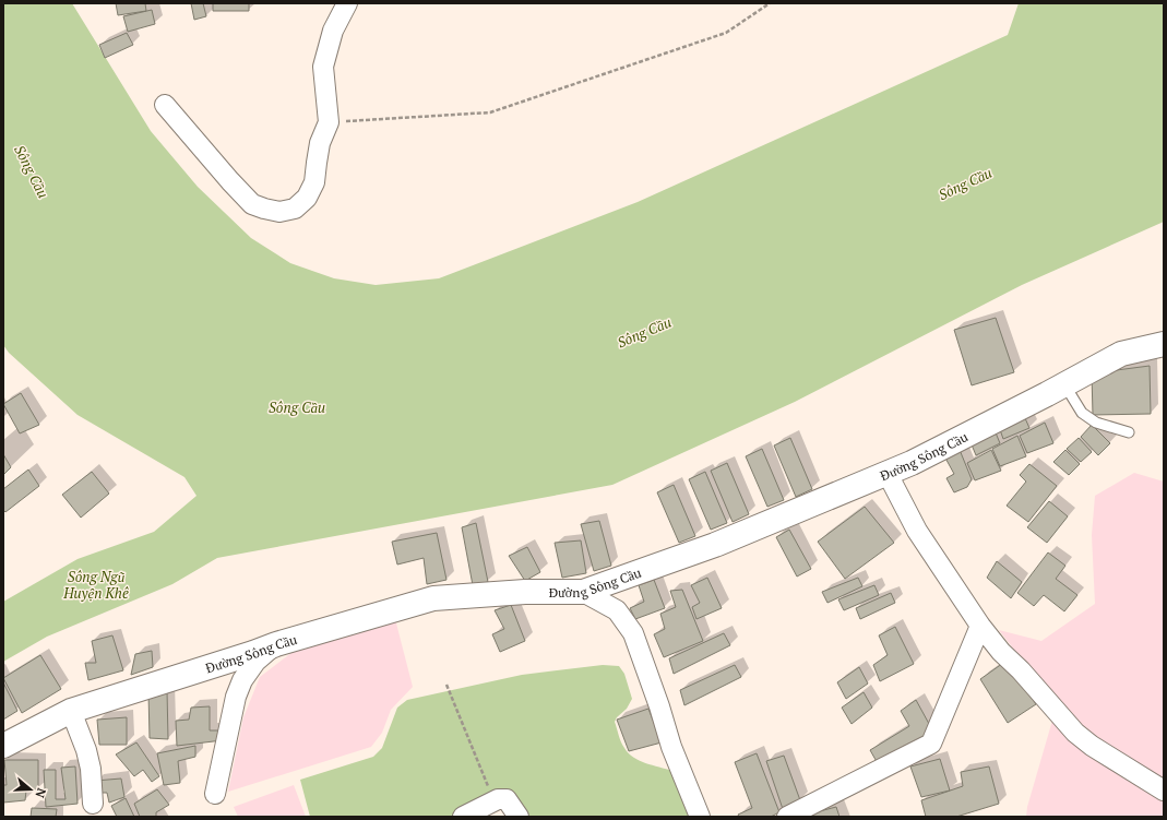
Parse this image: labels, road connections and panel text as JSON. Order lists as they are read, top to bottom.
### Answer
{
  "streets": {
    "main road": ["Đường Sông Cầu"]
  },
  "water": ["Sông Cầu", "Sông Ngũ Huyện Khê"],
  "north": "right"
}
